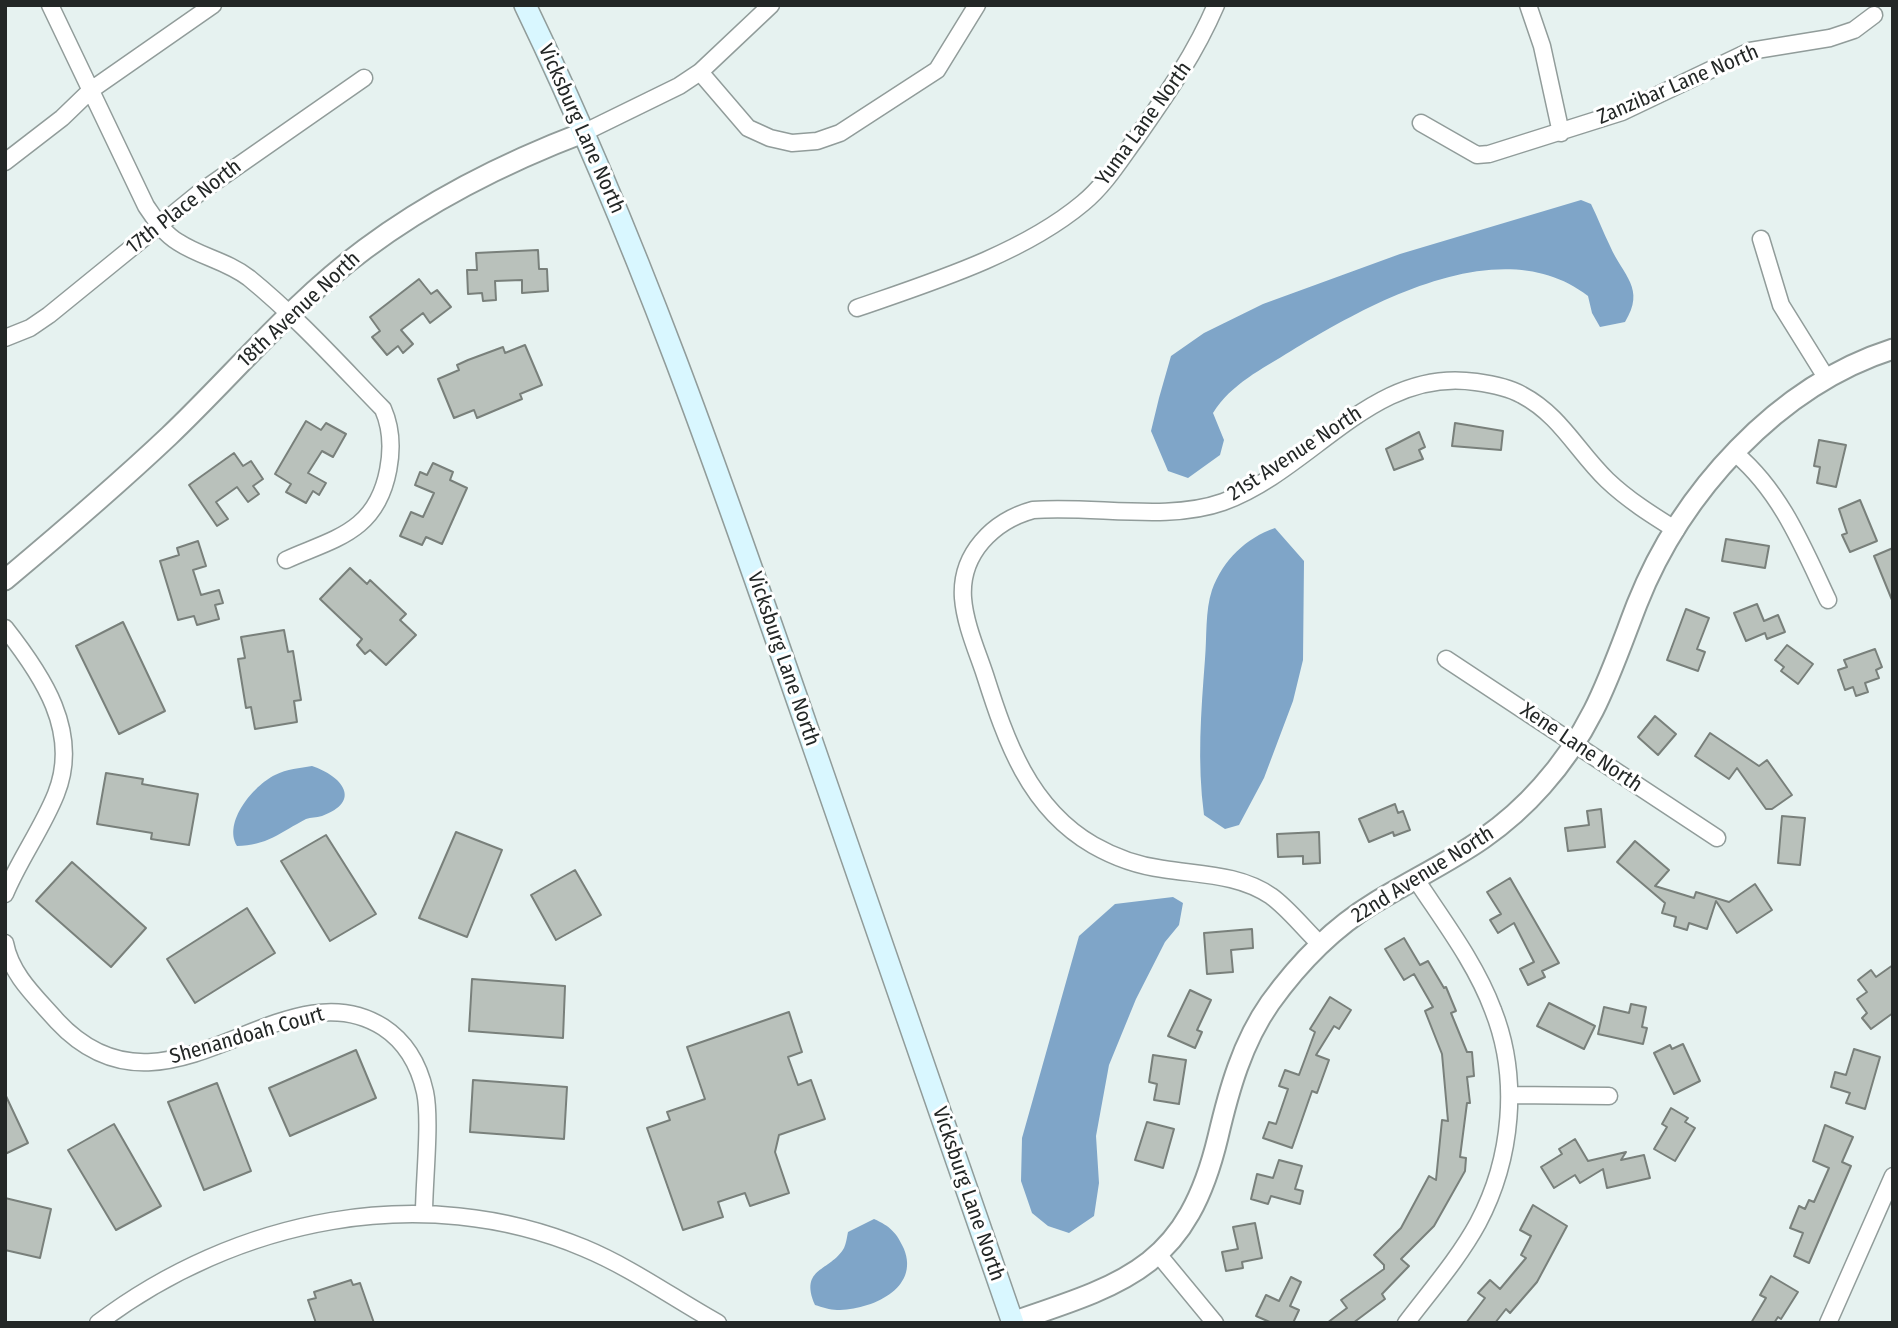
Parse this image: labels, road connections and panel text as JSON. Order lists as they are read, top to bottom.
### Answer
{
  "streets": {
    "main road": ["Vicksburg Lane North"],
    "street": [
      "Zanzibar Lane North",
      "Yuma Lane North",
      "17th Place North",
      "18th Avenue North",
      "21st Avenue North",
      "Xene Lane North",
      "22nd Avenue North",
      "Shenandoah Court"
    ]
  },
  "crossings": [
    ["Vicksburg Lane North", "18th Avenue North"],
    ["Vicksburg Lane North", "22nd Avenue North"],
    ["21st Avenue North", "22nd Avenue North"],
    ["Xene Lane North", "22nd Avenue North"]
  ]
}
